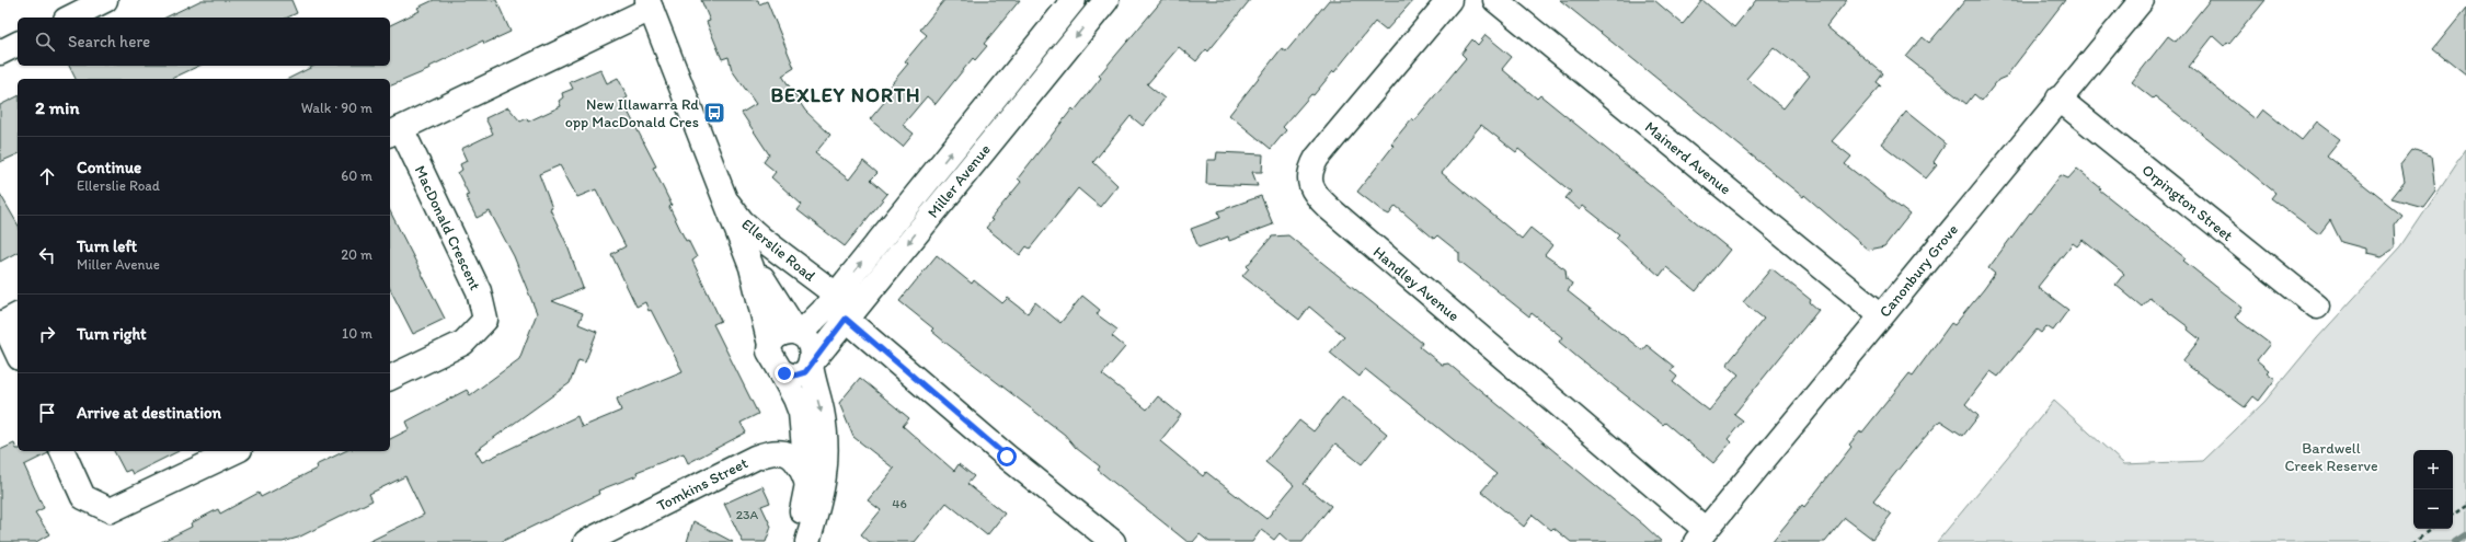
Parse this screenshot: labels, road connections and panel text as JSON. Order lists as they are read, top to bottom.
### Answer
{
  "streets": {
    "street": [
      "Mainerd Avenue",
      "Miller Avenue",
      "Orpington Street",
      "MacDonald Crescent",
      "Ellerslie Road",
      "Canonbury Grove",
      "Handley Avenue",
      "Tomkins Street"
    ]
  },
  "crossings": [
    ["Mainerd Avenue", "Canonbury Grove"],
    ["Miller Avenue", "Ellerslie Road"],
    ["Orpington Street", "Canonbury Grove"],
    ["Canonbury Grove", "Handley Avenue"]
  ],
  "districts": ["BEXLEY NORTH"],
  "parks": ["Bardwell Creek Reserve"],
  "places": {
    "bus stop": ["New Illawarra Rd opp MacDonald Cres"]
  },
  "house_numbers": ["46", "23A"],
  "page": {
    "search": "Search here",
    "heading": ["2 min", "Walk · 90 m"],
    "list": [
      ["Continue", "Ellerslie Road", "60 m"],
      ["Turn left", "Miller Avenue", "20 m"],
      ["Turn right", "10 m"],
      "Arrive at destination"
    ],
    "map_buttons": ["+", "−"]
  }
}
